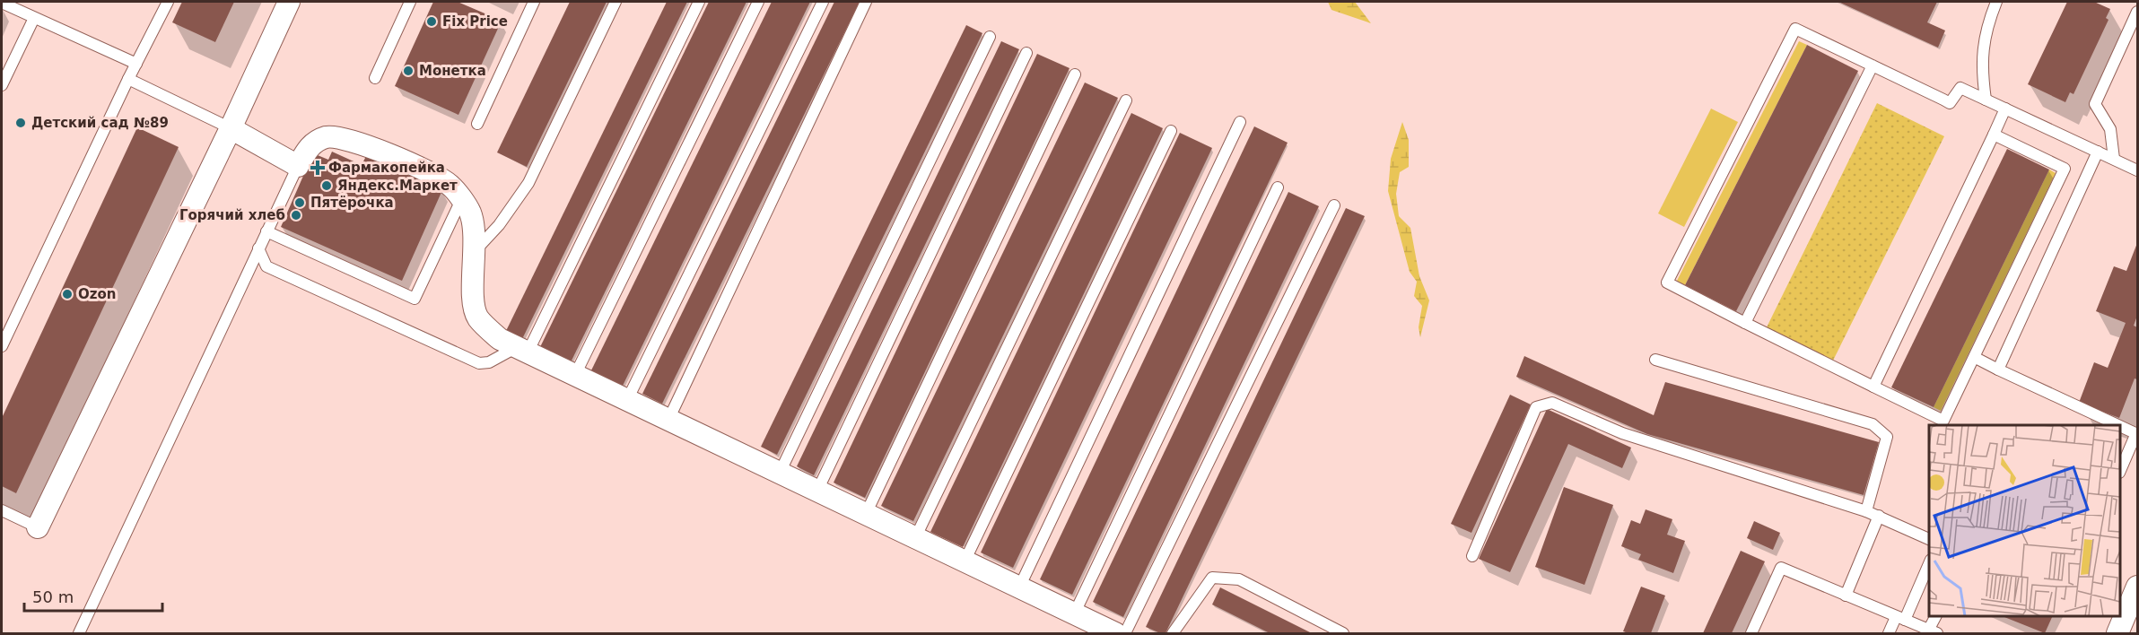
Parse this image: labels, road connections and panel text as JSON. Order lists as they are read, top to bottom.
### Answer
{
  "places": {
    "other": [
      "Fix Price",
      "Монетка",
      "Детский сад №89",
      "Яндекс.Маркет",
      "Пятёрочка",
      "Горячий хлеб",
      "Ozon"
    ],
    "health": ["Фармакопейка"]
  },
  "scale_bar": "50 m"
}
